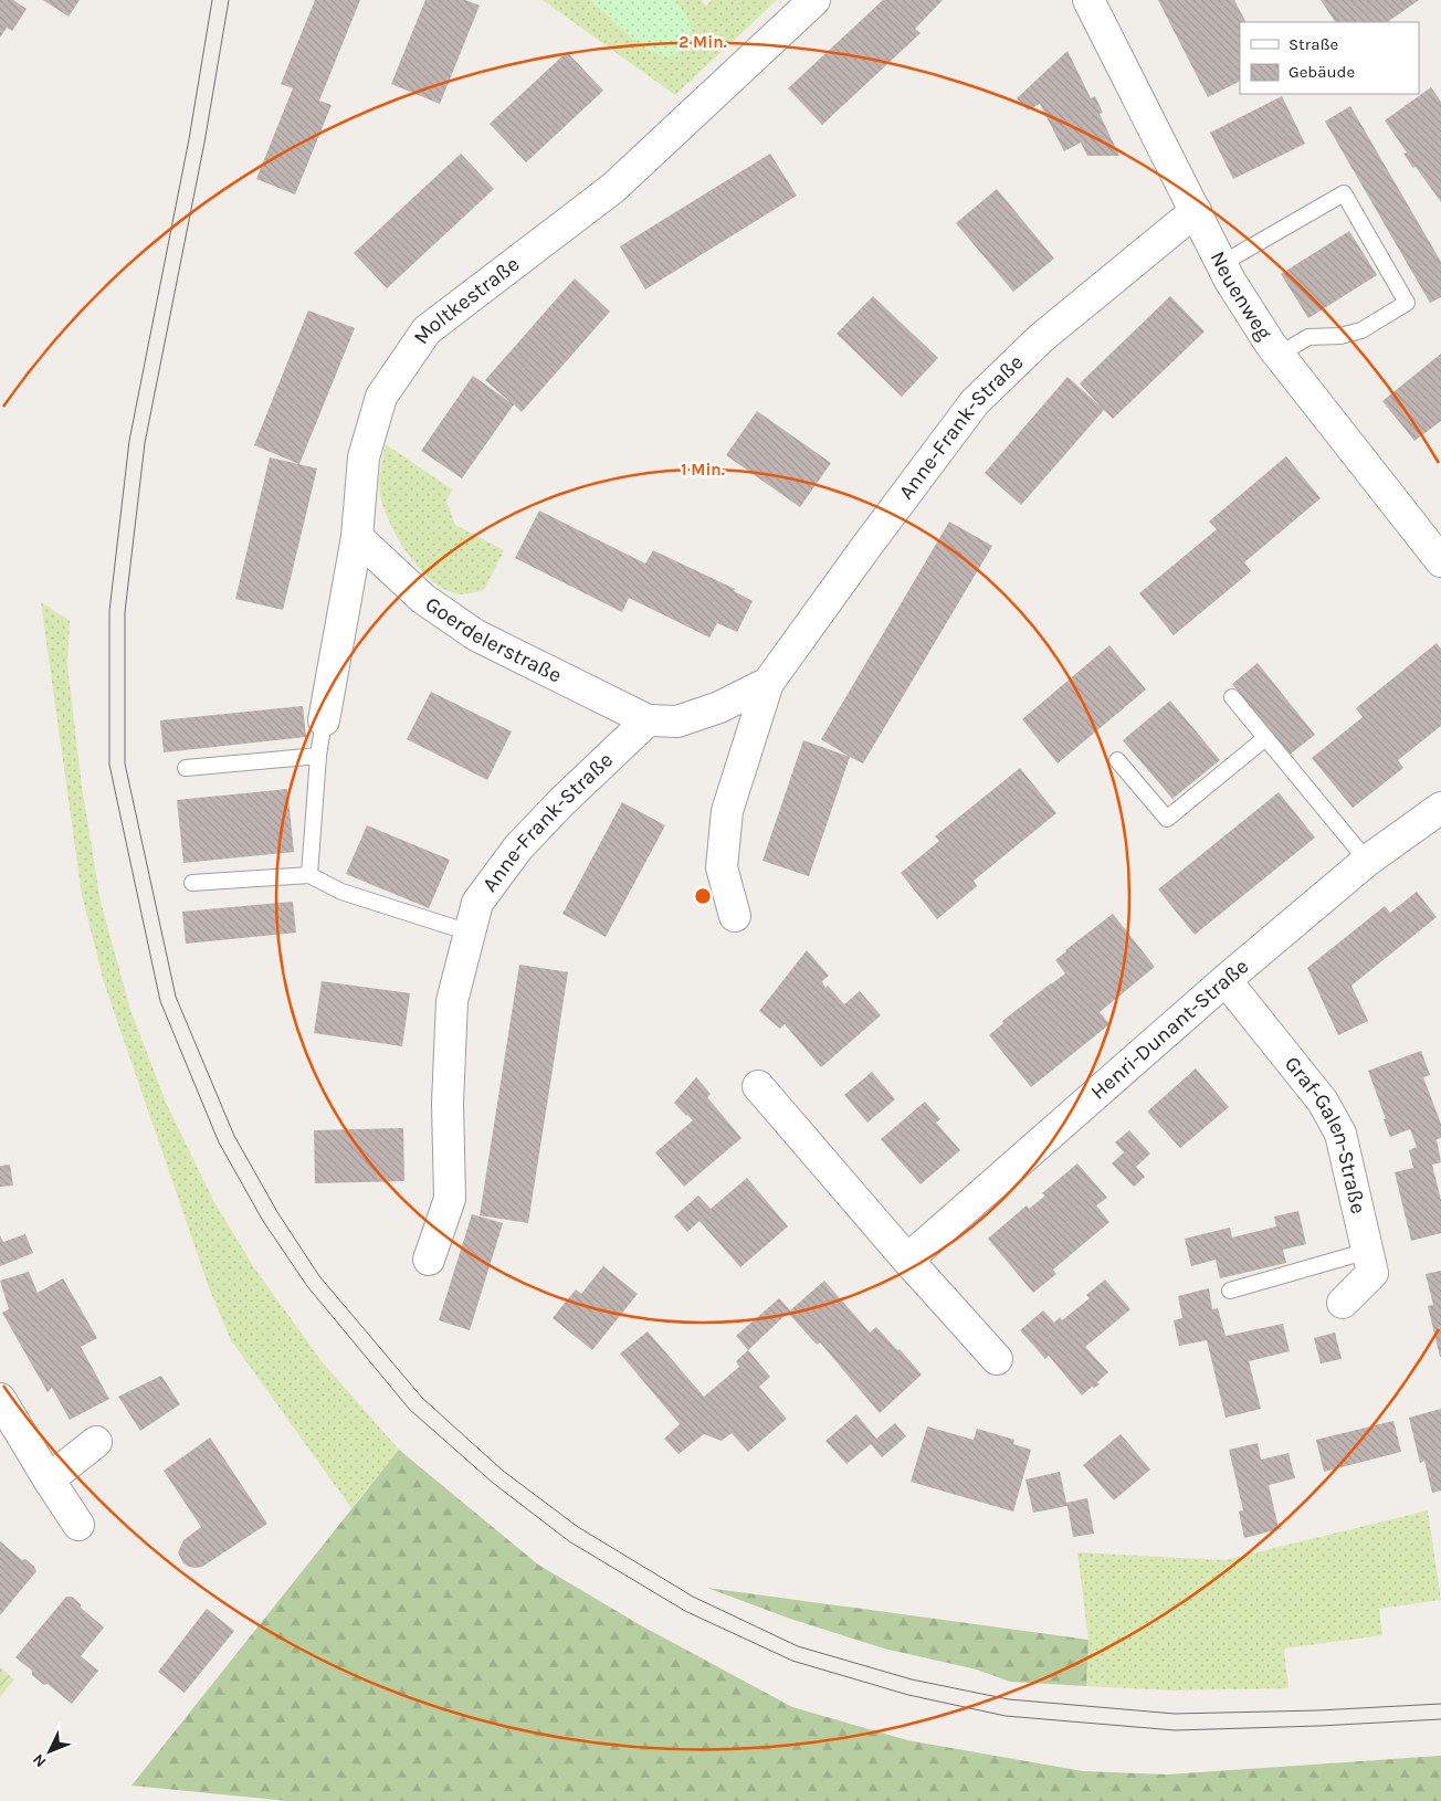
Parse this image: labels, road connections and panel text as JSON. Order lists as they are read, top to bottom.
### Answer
{
  "streets": {
    "street": [
      "Neuenweg",
      "Moltkestraße",
      "Anne-Frank-Straße",
      "Goerdelerstraße",
      "Henri-Dunant-Straße",
      "Graf-Galen-Straße"
    ]
  },
  "crossings": [
    ["Neuenweg", "Anne-Frank-Straße"],
    ["Moltkestraße", "Goerdelerstraße"],
    ["Anne-Frank-Straße", "Goerdelerstraße"],
    ["Henri-Dunant-Straße", "Graf-Galen-Straße"]
  ],
  "legend": ["Straße", "Gebäude"],
  "north": "bottom left",
  "rings": ["2 Min.", "1 Min."]
}
